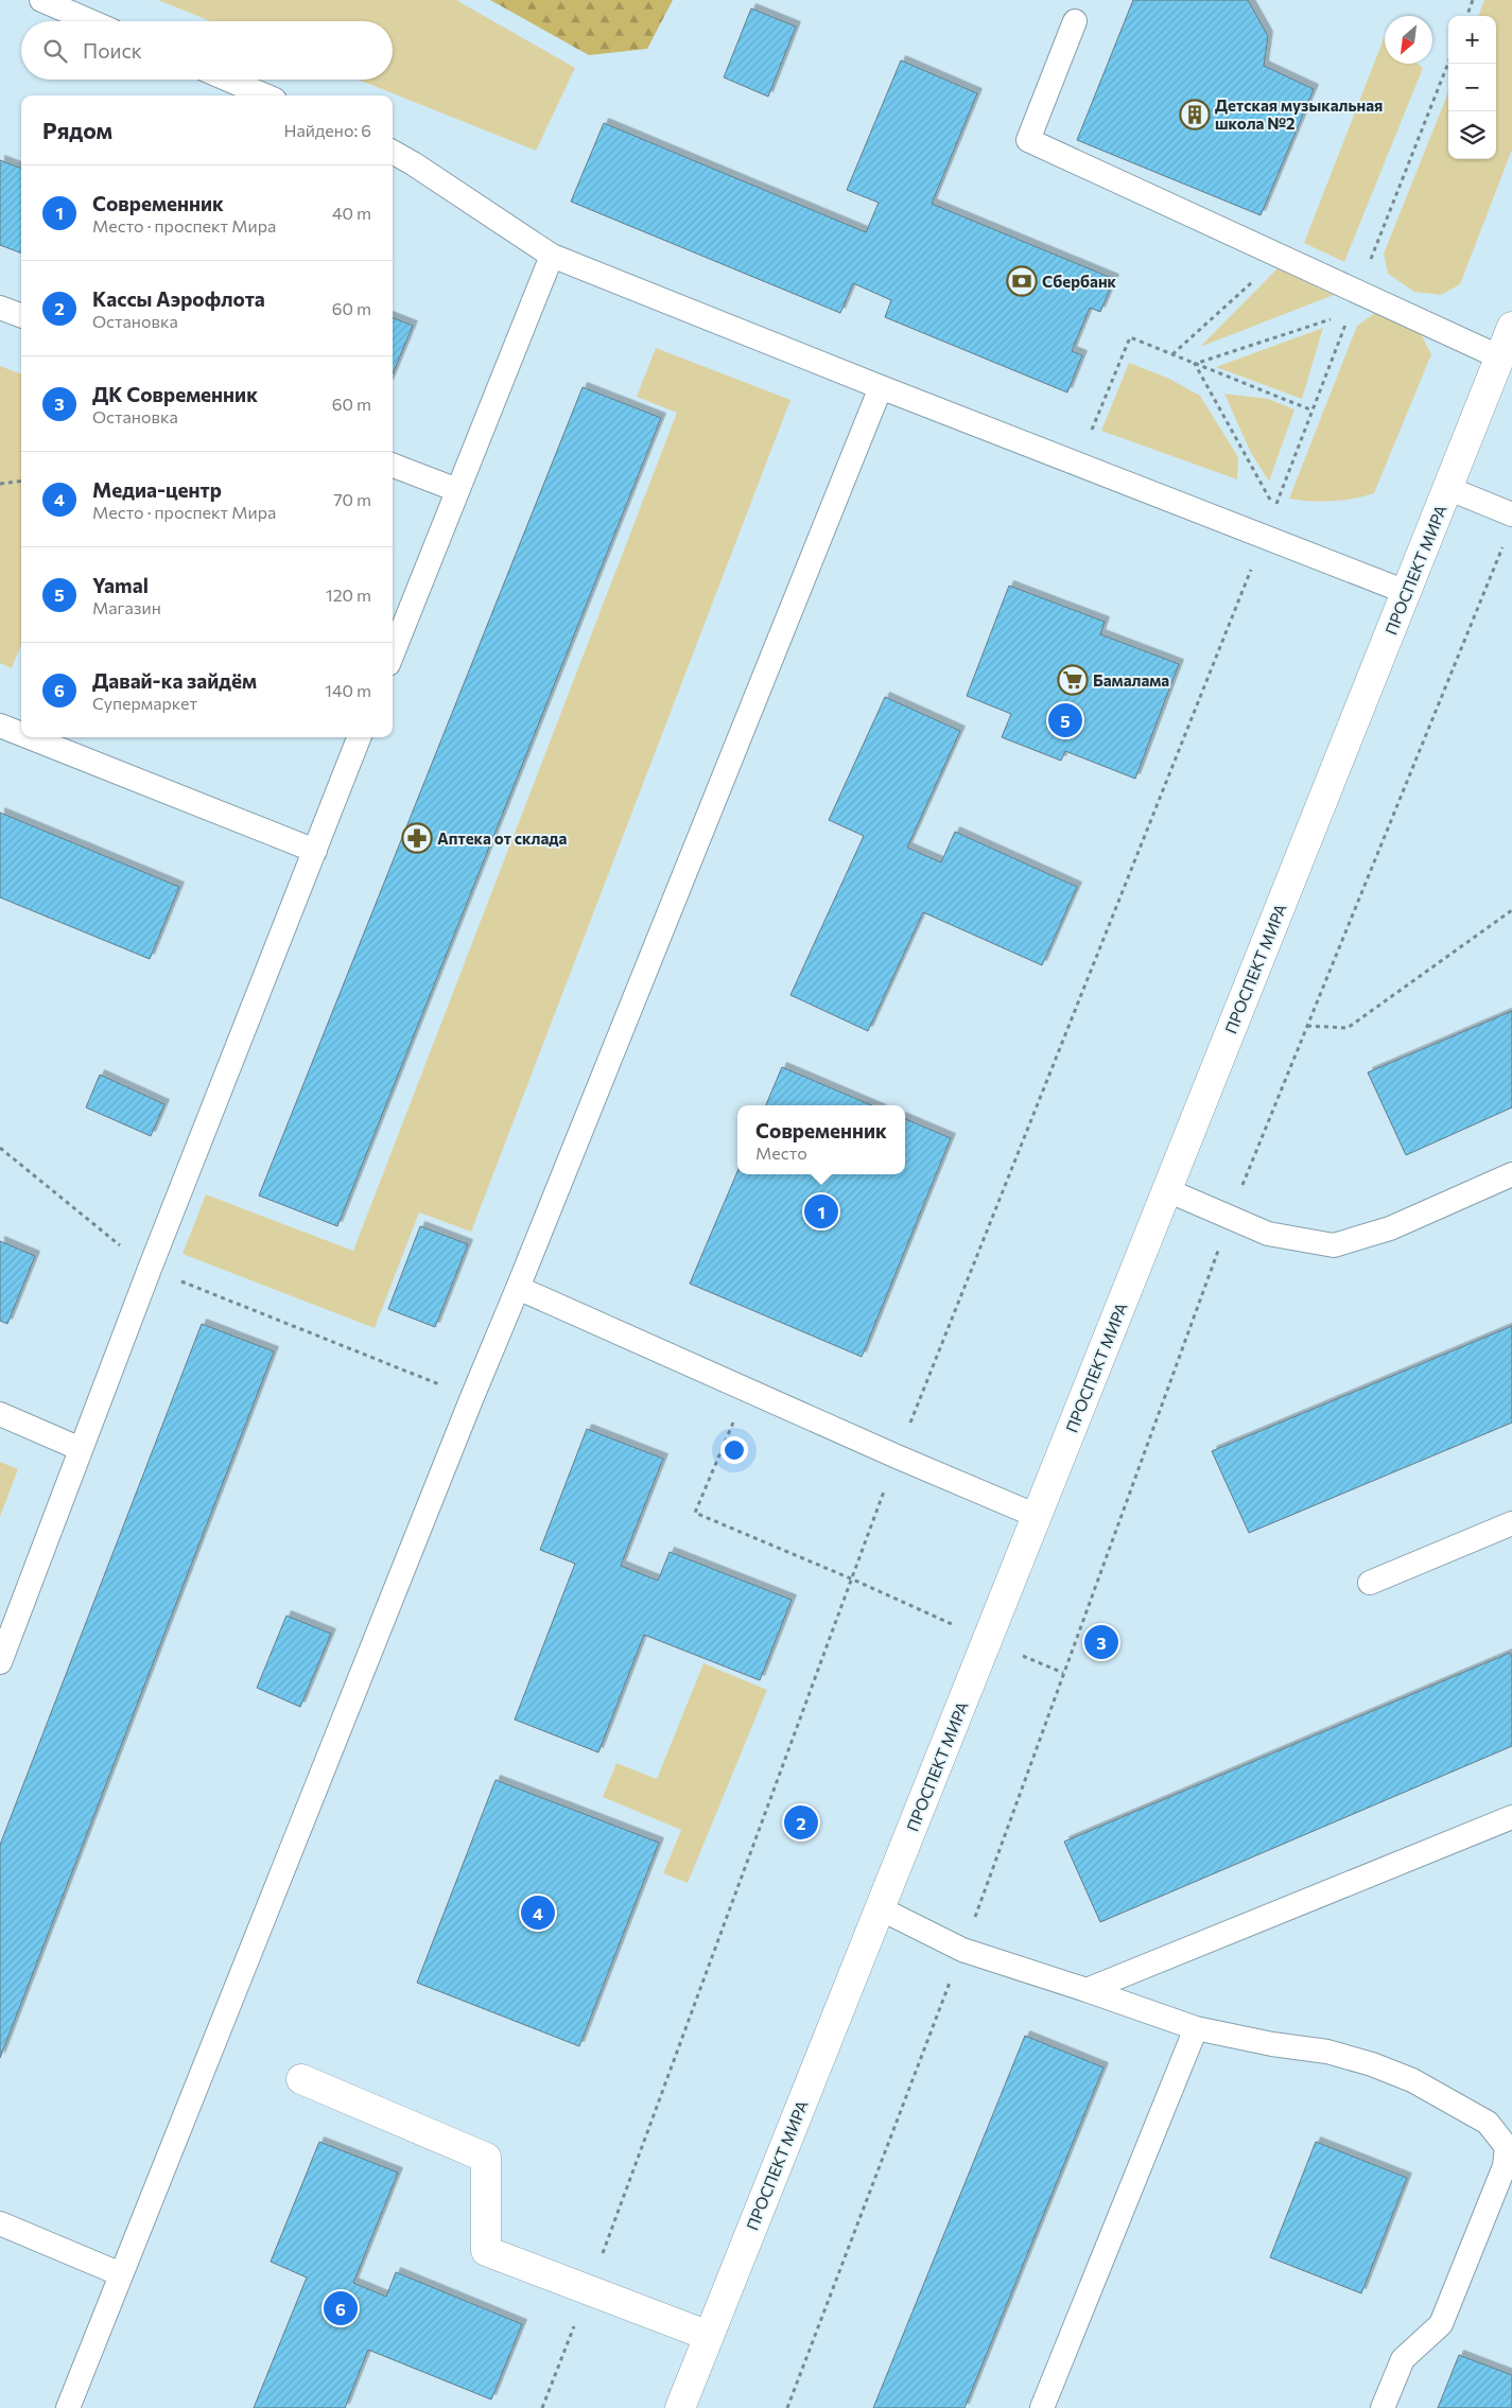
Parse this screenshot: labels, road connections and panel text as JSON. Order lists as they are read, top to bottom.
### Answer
{
  "streets": {
    "main road": ["ПРОСПЕКТ МИРА"]
  },
  "places": {
    "building": ["Детская музыкальная школа №2"],
    "bank": ["Сбербанк"],
    "supermarket": ["Бамалама"],
    "pharmacy": ["Аптека от склада"]
  },
  "north": "bottom left",
  "page": {
    "map_buttons": ["+", "−"],
    "search": "Поиск",
    "heading": ["Рядом", "Найдено: 6"],
    "list": [
      {
        "mark": "1",
        "name": "Современник",
        "note": "Место · проспект Мира",
        "value": "40 m"
      },
      {
        "mark": "2",
        "name": "Кассы Аэрофлота",
        "note": "Остановка",
        "value": "60 m"
      },
      {
        "mark": "3",
        "name": "ДК Современник",
        "note": "Остановка",
        "value": "60 m"
      },
      {
        "mark": "4",
        "name": "Медиа-центр",
        "note": "Место · проспект Мира",
        "value": "70 m"
      },
      {
        "mark": "5",
        "name": "Yamal",
        "note": "Магазин",
        "value": "120 m"
      },
      {
        "mark": "6",
        "name": "Давай-ка зайдём",
        "note": "Супермаркет",
        "value": "140 m"
      }
    ],
    "pins": [
      "5",
      "1",
      "3",
      "2",
      "4",
      "6"
    ],
    "popup": ["Современник", "Место"]
  }
}
